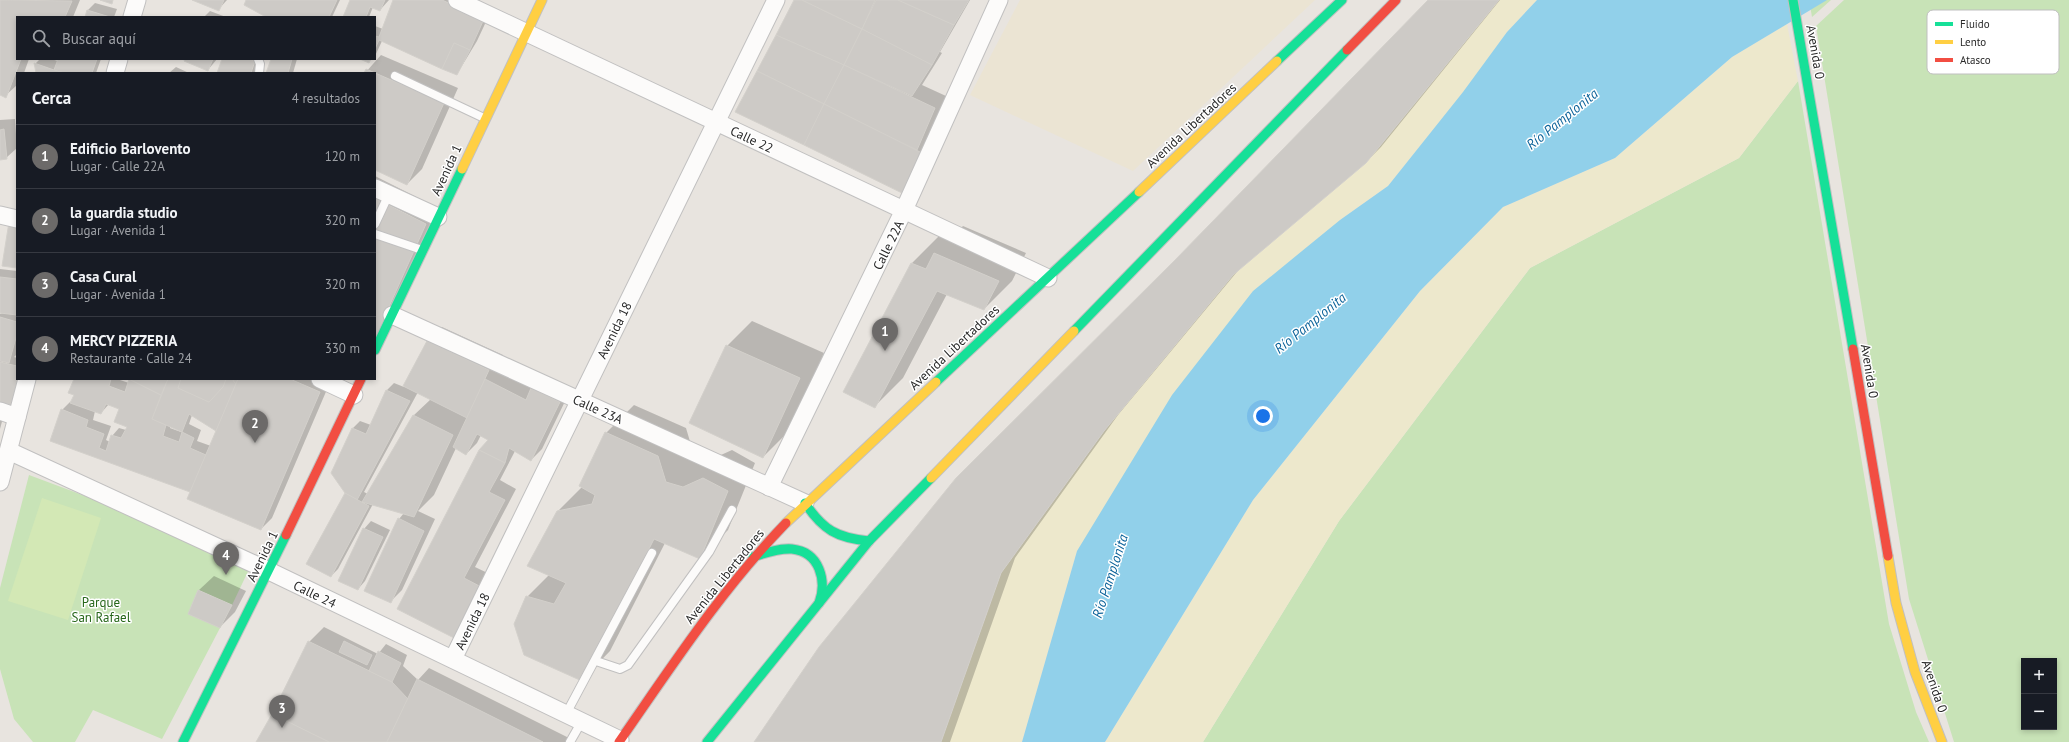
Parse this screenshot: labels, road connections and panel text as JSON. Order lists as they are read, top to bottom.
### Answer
{
  "streets": {
    "main road": ["Avenida 0", "Avenida Libertadores", "Avenida 1"],
    "street": [
      "Calle 22",
      "Calle 22A",
      "Avenida 18",
      "Calle 23A",
      "Calle 24"
    ]
  },
  "crossings": [
    ["Avenida Libertadores", "Calle 22"],
    ["Avenida Libertadores", "Calle 23A"],
    ["Avenida Libertadores", "Calle 24"],
    ["Calle 22", "Avenida 1"],
    ["Calle 22", "Calle 22A"],
    ["Calle 22", "Avenida 18"],
    ["Avenida 1", "Calle 23A"],
    ["Avenida 1", "Calle 24"],
    ["Calle 22A", "Calle 23A"],
    ["Avenida 18", "Calle 23A"],
    ["Avenida 18", "Calle 24"]
  ],
  "water": ["Río Pamplonita"],
  "parks": ["Parque San Rafael"],
  "legend": ["Fluido", "Lento", "Atasco"],
  "page": {
    "search": "Buscar aquí",
    "heading": ["Cerca", "4 resultados"],
    "list": [
      {
        "mark": "1",
        "name": "Edificio Barlovento",
        "note": "Lugar · Calle 22A",
        "value": "120 m"
      },
      {
        "mark": "2",
        "name": "la guardia studio",
        "note": "Lugar · Avenida 1",
        "value": "320 m"
      },
      {
        "mark": "3",
        "name": "Casa Cural",
        "note": "Lugar · Avenida 1",
        "value": "320 m"
      },
      {
        "mark": "4",
        "name": "MERCY PIZZERIA",
        "note": "Restaurante · Calle 24",
        "value": "330 m"
      }
    ],
    "pins": [
      "1",
      "2",
      "4",
      "3"
    ],
    "map_buttons": ["+", "−"]
  }
}
